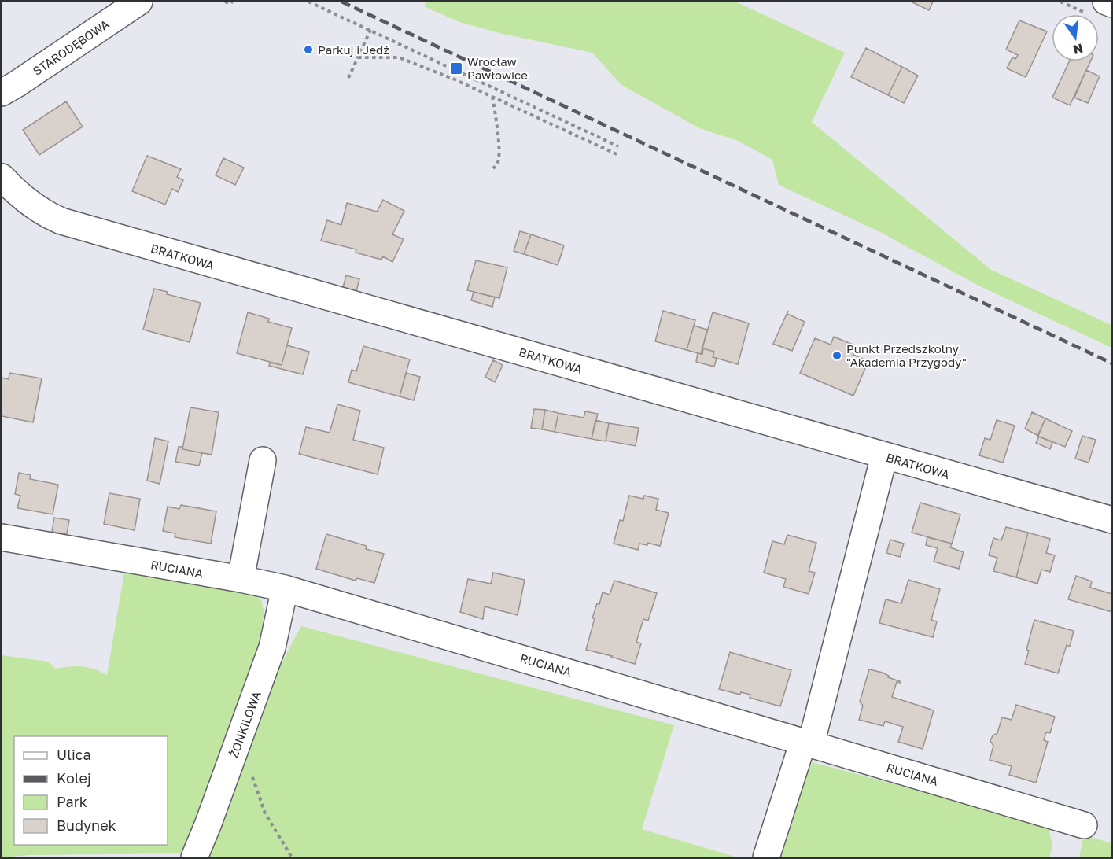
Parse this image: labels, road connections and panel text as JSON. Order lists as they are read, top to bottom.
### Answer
{
  "streets": {
    "street": [
      "STARODĘBOWA",
      "BRATKOWA",
      "RUCIANA",
      "ŻONKILOWA"
    ]
  },
  "crossings": [
    ["RUCIANA", "ŻONKILOWA"]
  ],
  "places": {
    "other": ["Parkuj i Jedź", "Punkt Przedszkolny \"Akademia Przygody\""],
    "transit": ["Wrocław Pawłowice"]
  },
  "legend": [
    "Ulica",
    "Kolej",
    "Park",
    "Budynek"
  ],
  "north": "bottom"
}
